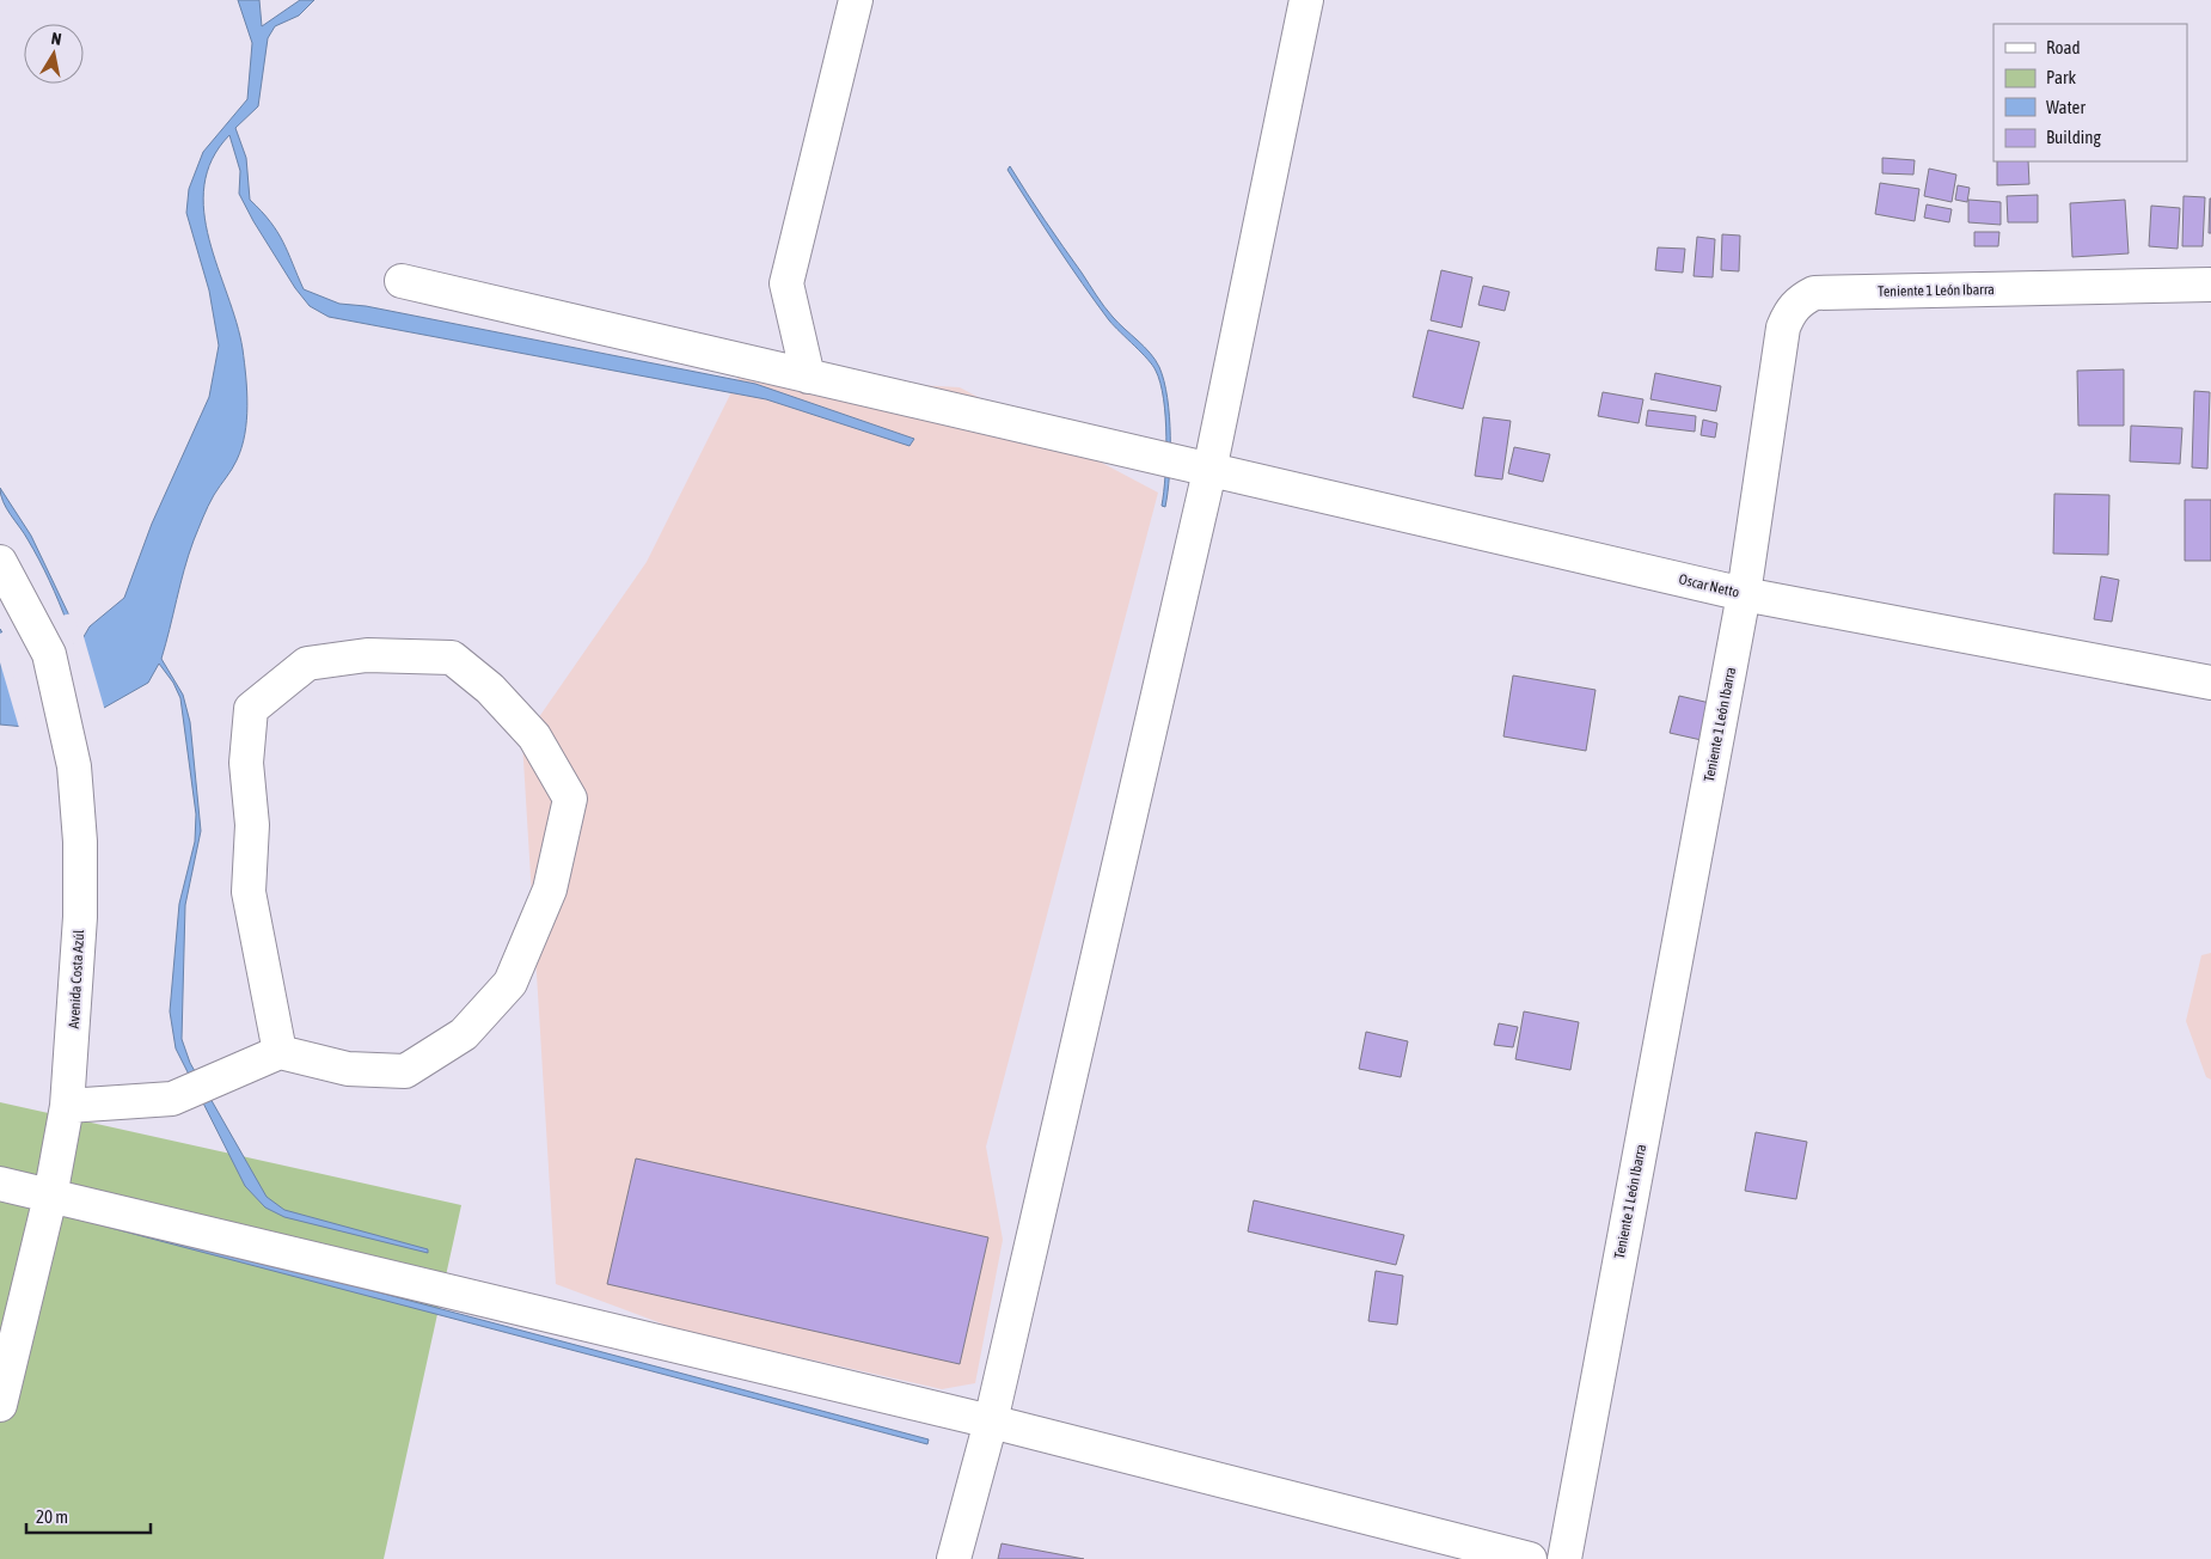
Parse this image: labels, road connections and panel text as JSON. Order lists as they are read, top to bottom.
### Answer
{
  "streets": {
    "street": ["Teniente 1 León Ibarra", "Oscar Netto", "Avenida Costa Azúl"]
  },
  "crossings": [
    ["Teniente 1 León Ibarra", "Oscar Netto"]
  ],
  "legend": [
    "Road",
    "Park",
    "Water",
    "Building"
  ],
  "scale_bar": "20 m",
  "north": "top"
}
